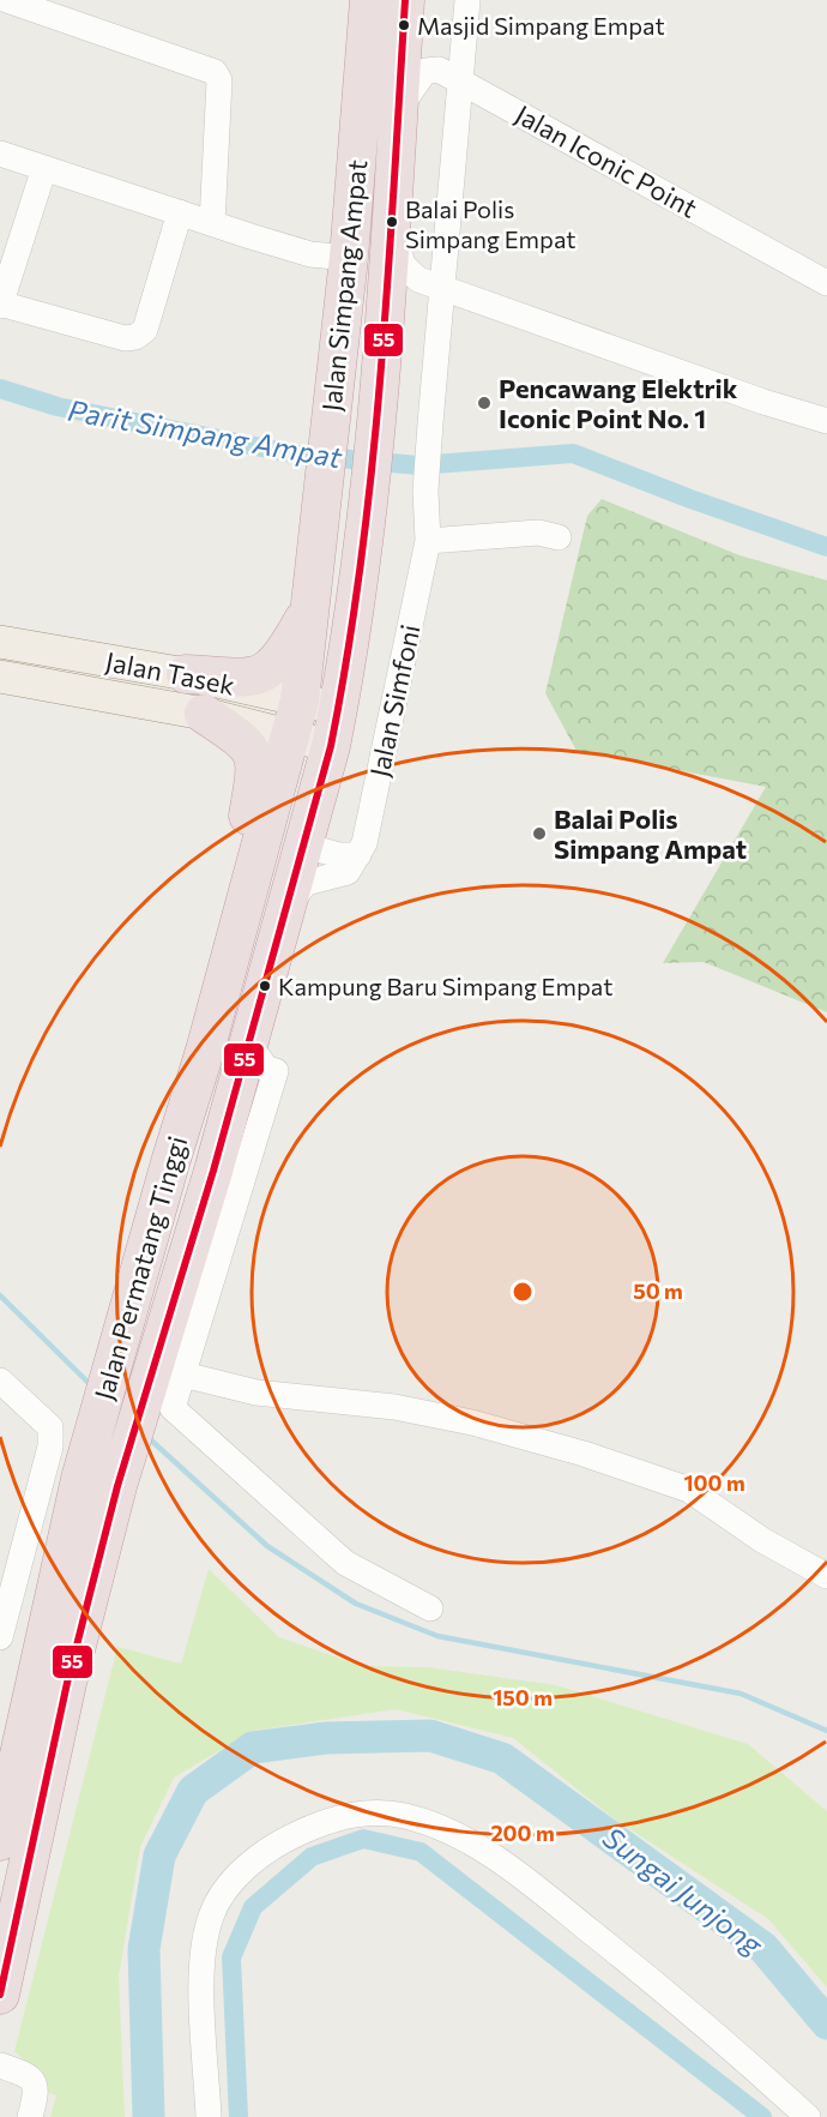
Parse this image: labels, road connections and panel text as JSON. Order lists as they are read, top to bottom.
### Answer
{
  "streets": {
    "highway": ["Jalan Simpang Ampat", "Jalan Permatang Tinggi"],
    "main road": ["Jalan Tasek"],
    "street": ["Jalan Iconic Point", "Jalan Simfoni"]
  },
  "crossings": [
    ["Jalan Iconic Point", "Jalan Simpang Ampat"],
    ["Jalan Iconic Point", "Jalan Simfoni"],
    ["Jalan Simpang Ampat", "Jalan Tasek"],
    ["Jalan Simpang Ampat", "Jalan Permatang Tinggi"],
    ["Jalan Tasek", "Jalan Permatang Tinggi"]
  ],
  "water": ["Parit Simpang Ampat", "Sungai Junjong"],
  "places": [
    "Masjid Simpang Empat",
    "Balai Polis Simpang Empat",
    "Pencawang Elektrik Iconic Point No. 1",
    "Balai Polis Simpang Ampat",
    "Kampung Baru Simpang Empat"
  ],
  "lines": ["transit line 55"],
  "rings": [
    "50 m",
    "100 m",
    "150 m",
    "200 m"
  ]
}
